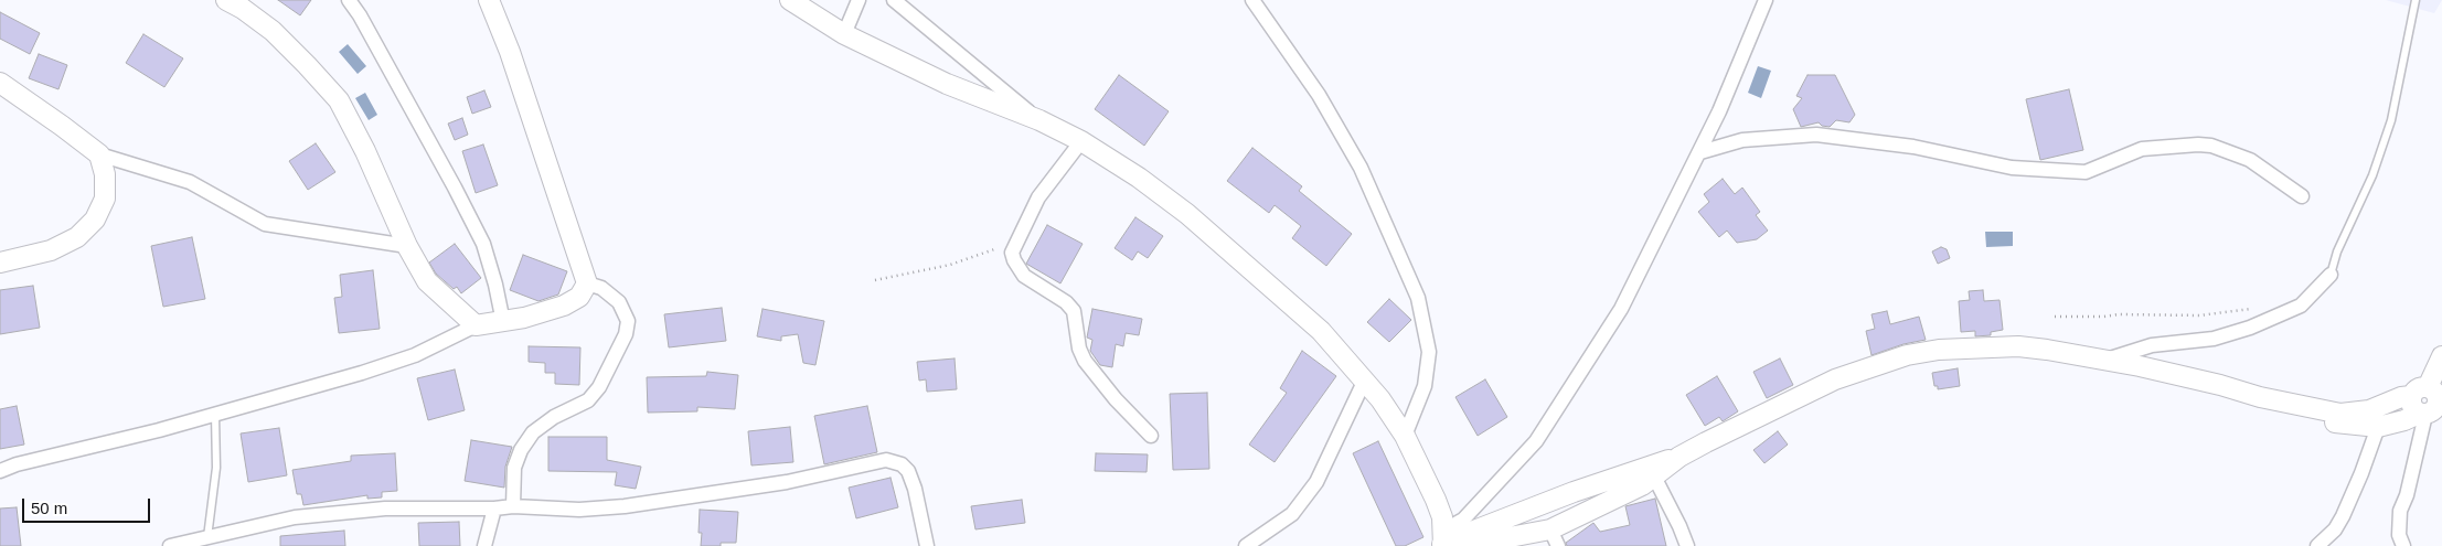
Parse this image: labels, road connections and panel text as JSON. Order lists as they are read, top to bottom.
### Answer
{
  "scale_bar": "50 m"
}
